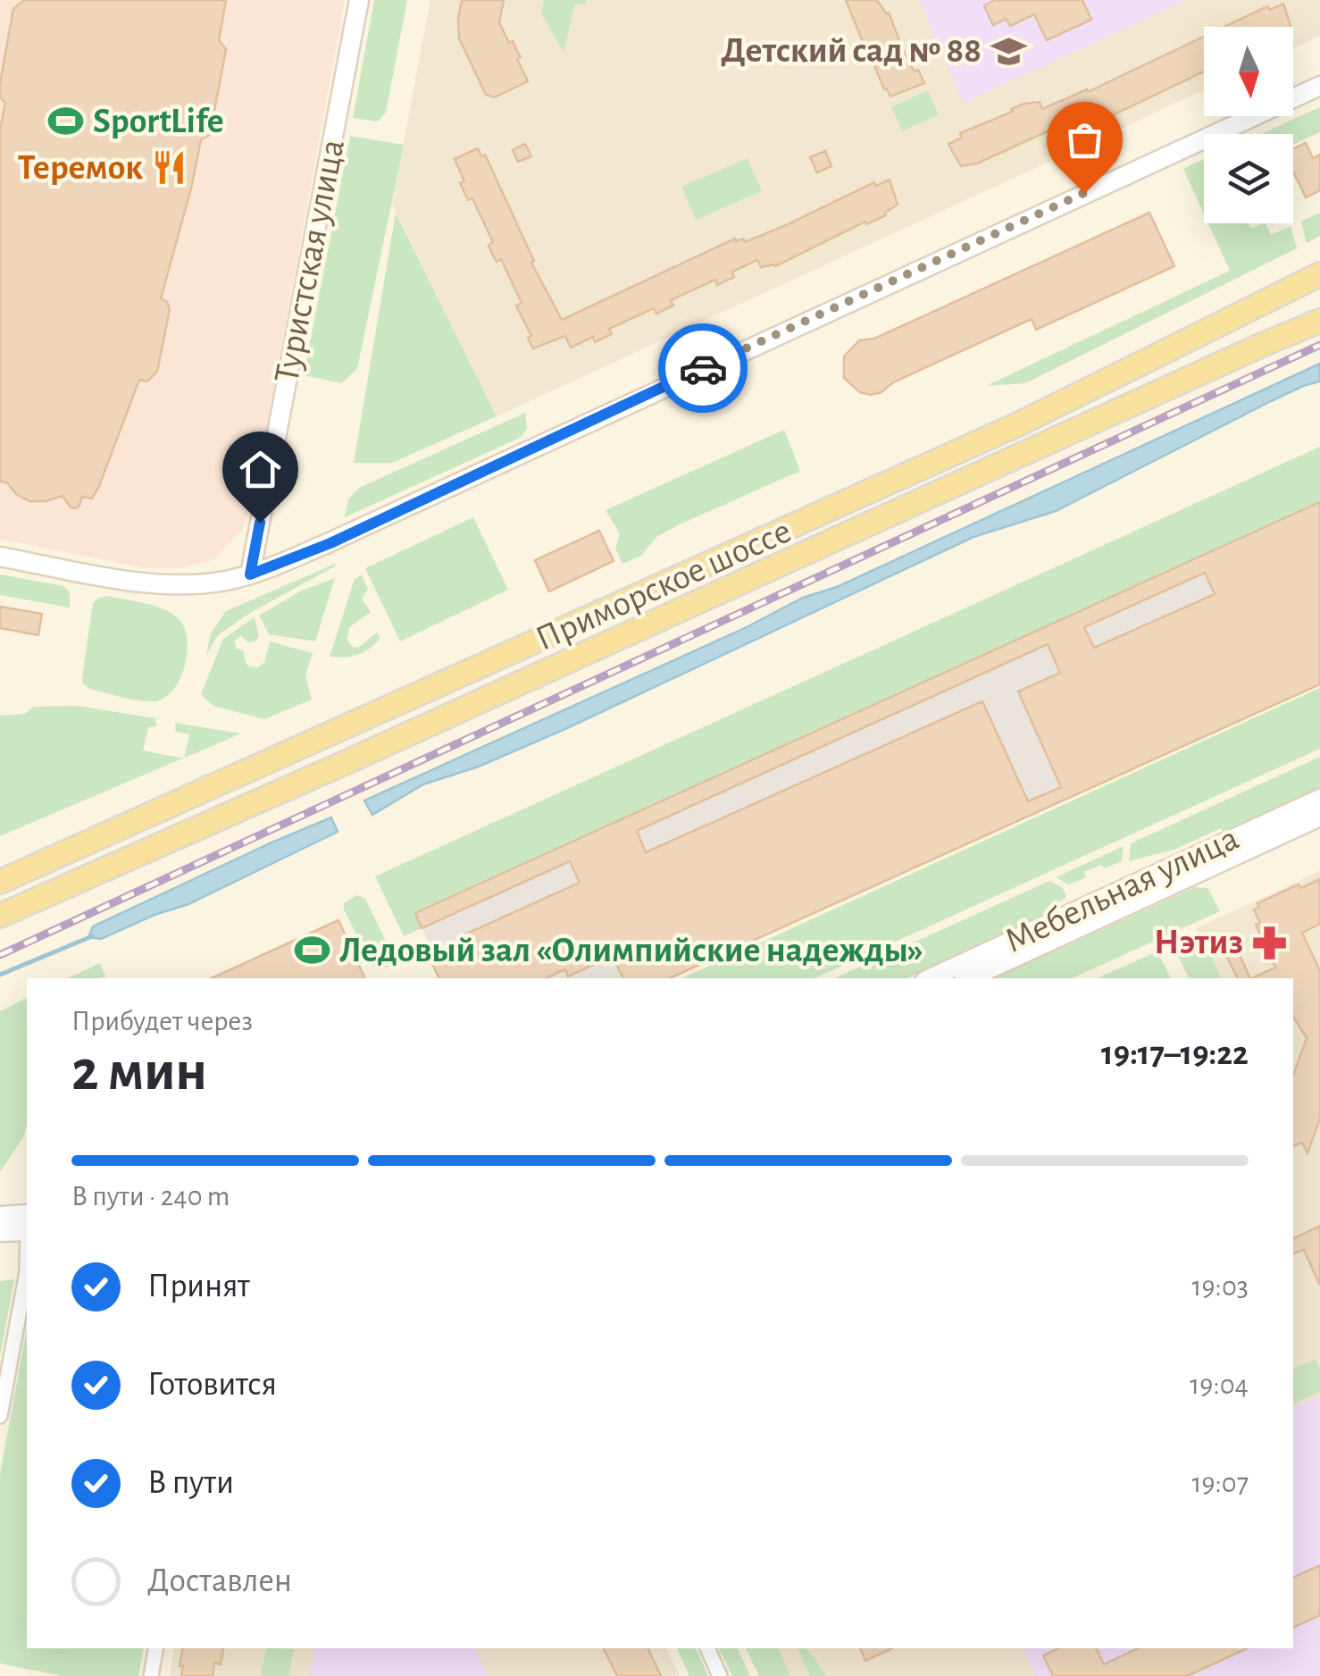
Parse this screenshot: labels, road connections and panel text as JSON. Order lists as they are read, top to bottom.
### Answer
{
  "streets": {
    "main road": ["Приморское шоссе"],
    "street": ["Туристская улица", "Мебельная улица"]
  },
  "places": {
    "school or university": ["Детский сад № 88"],
    "sports": ["SportLife", "Ледовый зал «Олимпийские надежды»"],
    "restaurant": ["Теремок"],
    "pharmacy": ["Нэтиз"]
  },
  "north": "bottom",
  "page": {
    "heading": ["2 мин", "Прибудет через", "19:17–19:22"],
    "bar": "В пути · 240 m",
    "list": [
      ["Принят", "19:03"],
      ["Готовится", "19:04"],
      ["В пути", "19:07"],
      "Доставлен"
    ]
  }
}
